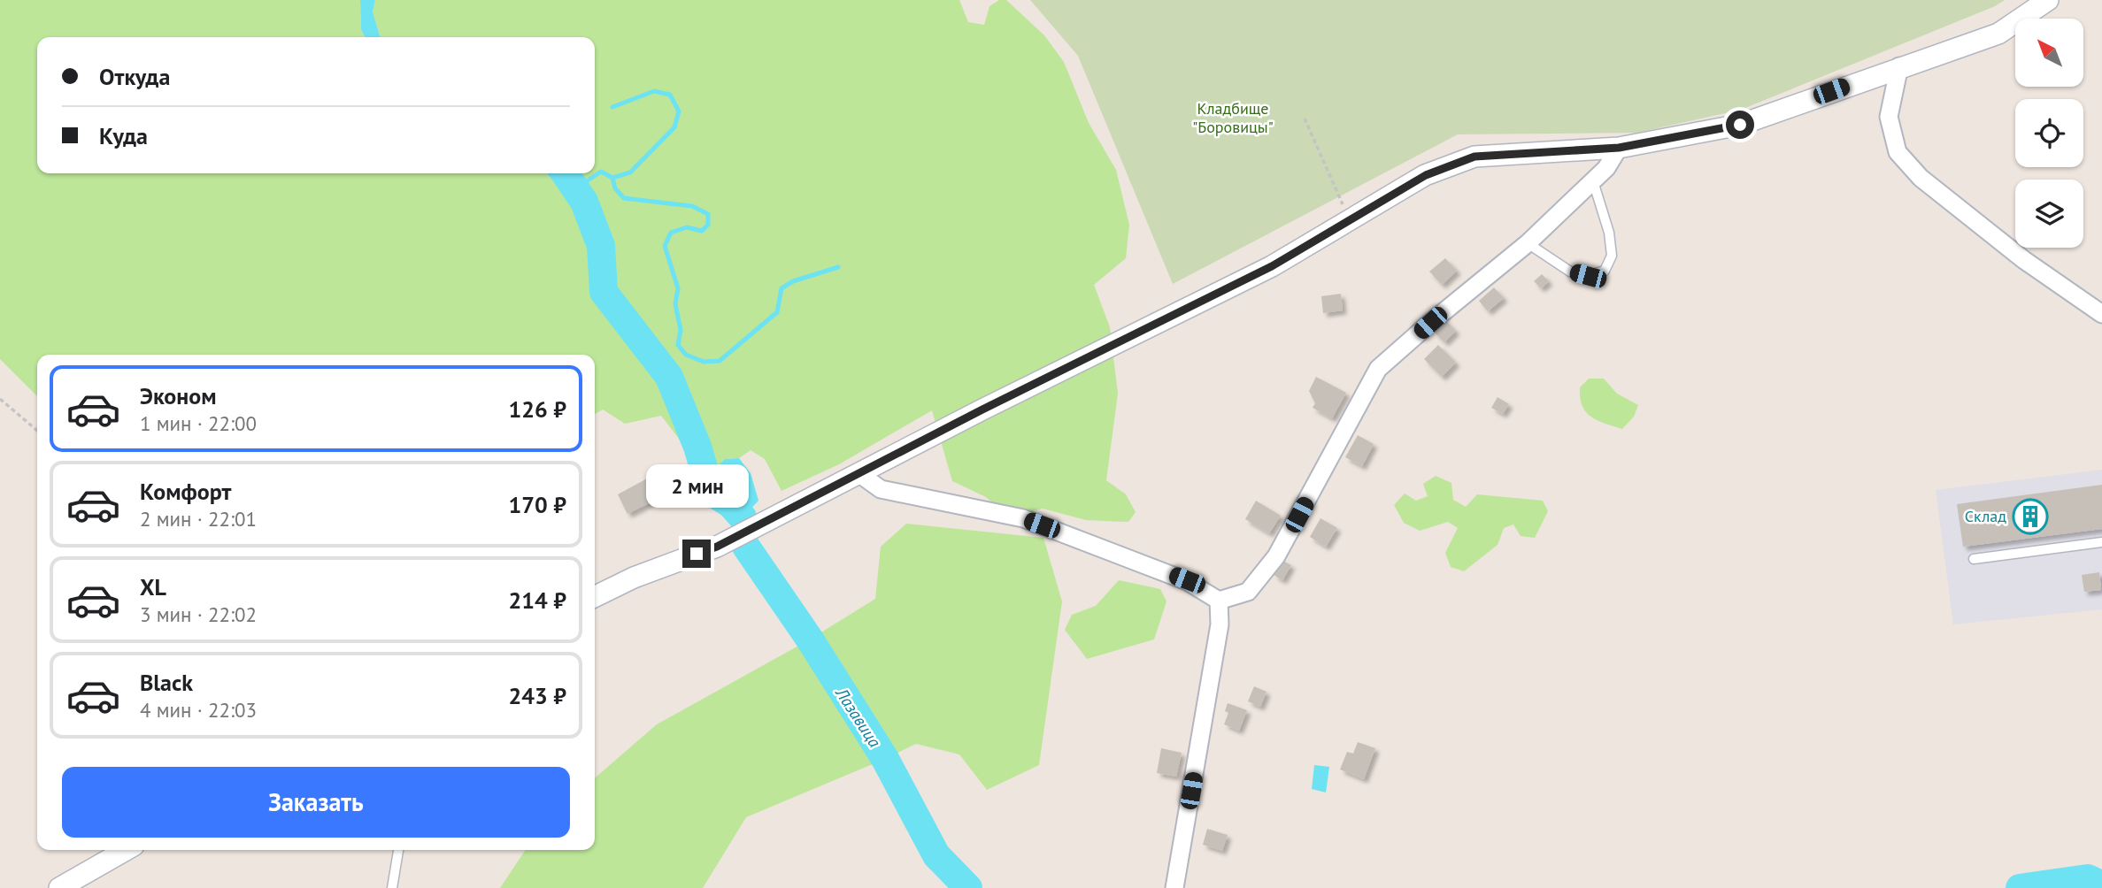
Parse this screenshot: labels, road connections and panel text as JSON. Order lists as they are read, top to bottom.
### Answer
{
  "water": ["Лазавица"],
  "parks": ["Кладбище \"Боровицы\""],
  "places": {
    "building": ["Склад"]
  },
  "north": "top left",
  "page": {
    "banner": ["Откуда", "Куда"],
    "list": [
      {
        "name": "Эконом",
        "note": "1 мин · 22:00",
        "value": "126 ₽"
      },
      {
        "name": "Комфорт",
        "note": "2 мин · 22:01",
        "value": "170 ₽"
      },
      {
        "name": "XL",
        "note": "3 мин · 22:02",
        "value": "214 ₽"
      },
      {
        "name": "Black",
        "note": "4 мин · 22:03",
        "value": "243 ₽"
      }
    ],
    "bubble": "2 мин",
    "buttons": "Заказать"
  }
}
